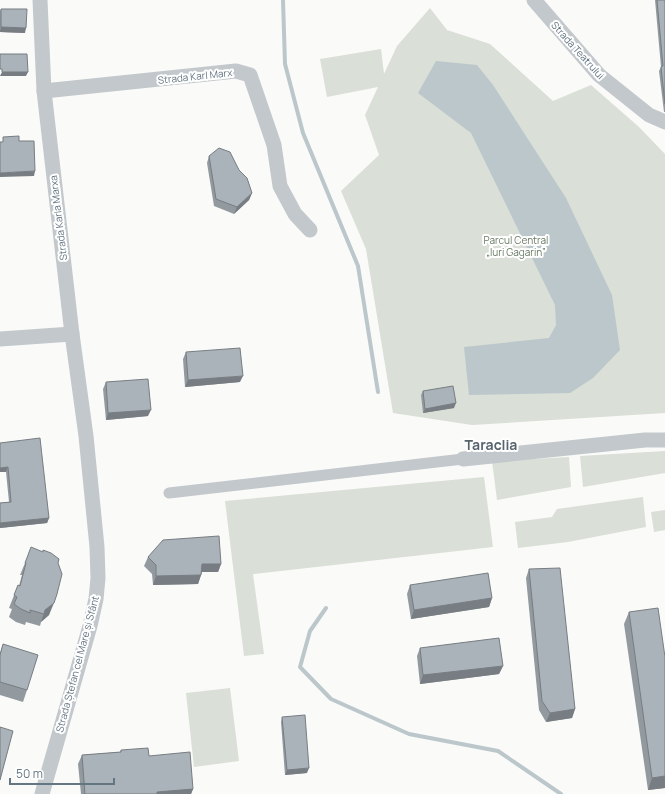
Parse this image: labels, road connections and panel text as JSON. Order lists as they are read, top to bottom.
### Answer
{
  "streets": {
    "street": [
      "Strada Teatrului",
      "Strada Karl Marx",
      "Strada Karla Marxa",
      "Strada Ștefan cel Mare și Sfânt"
    ]
  },
  "crossings": [
    ["Strada Karl Marx", "Strada Karla Marxa"],
    ["Strada Karla Marxa", "Strada Ștefan cel Mare și Sfânt"]
  ],
  "districts": ["Taraclia"],
  "parks": ["Parcul Central „Iuri Gagarin”"],
  "scale_bar": "50 m"
}
